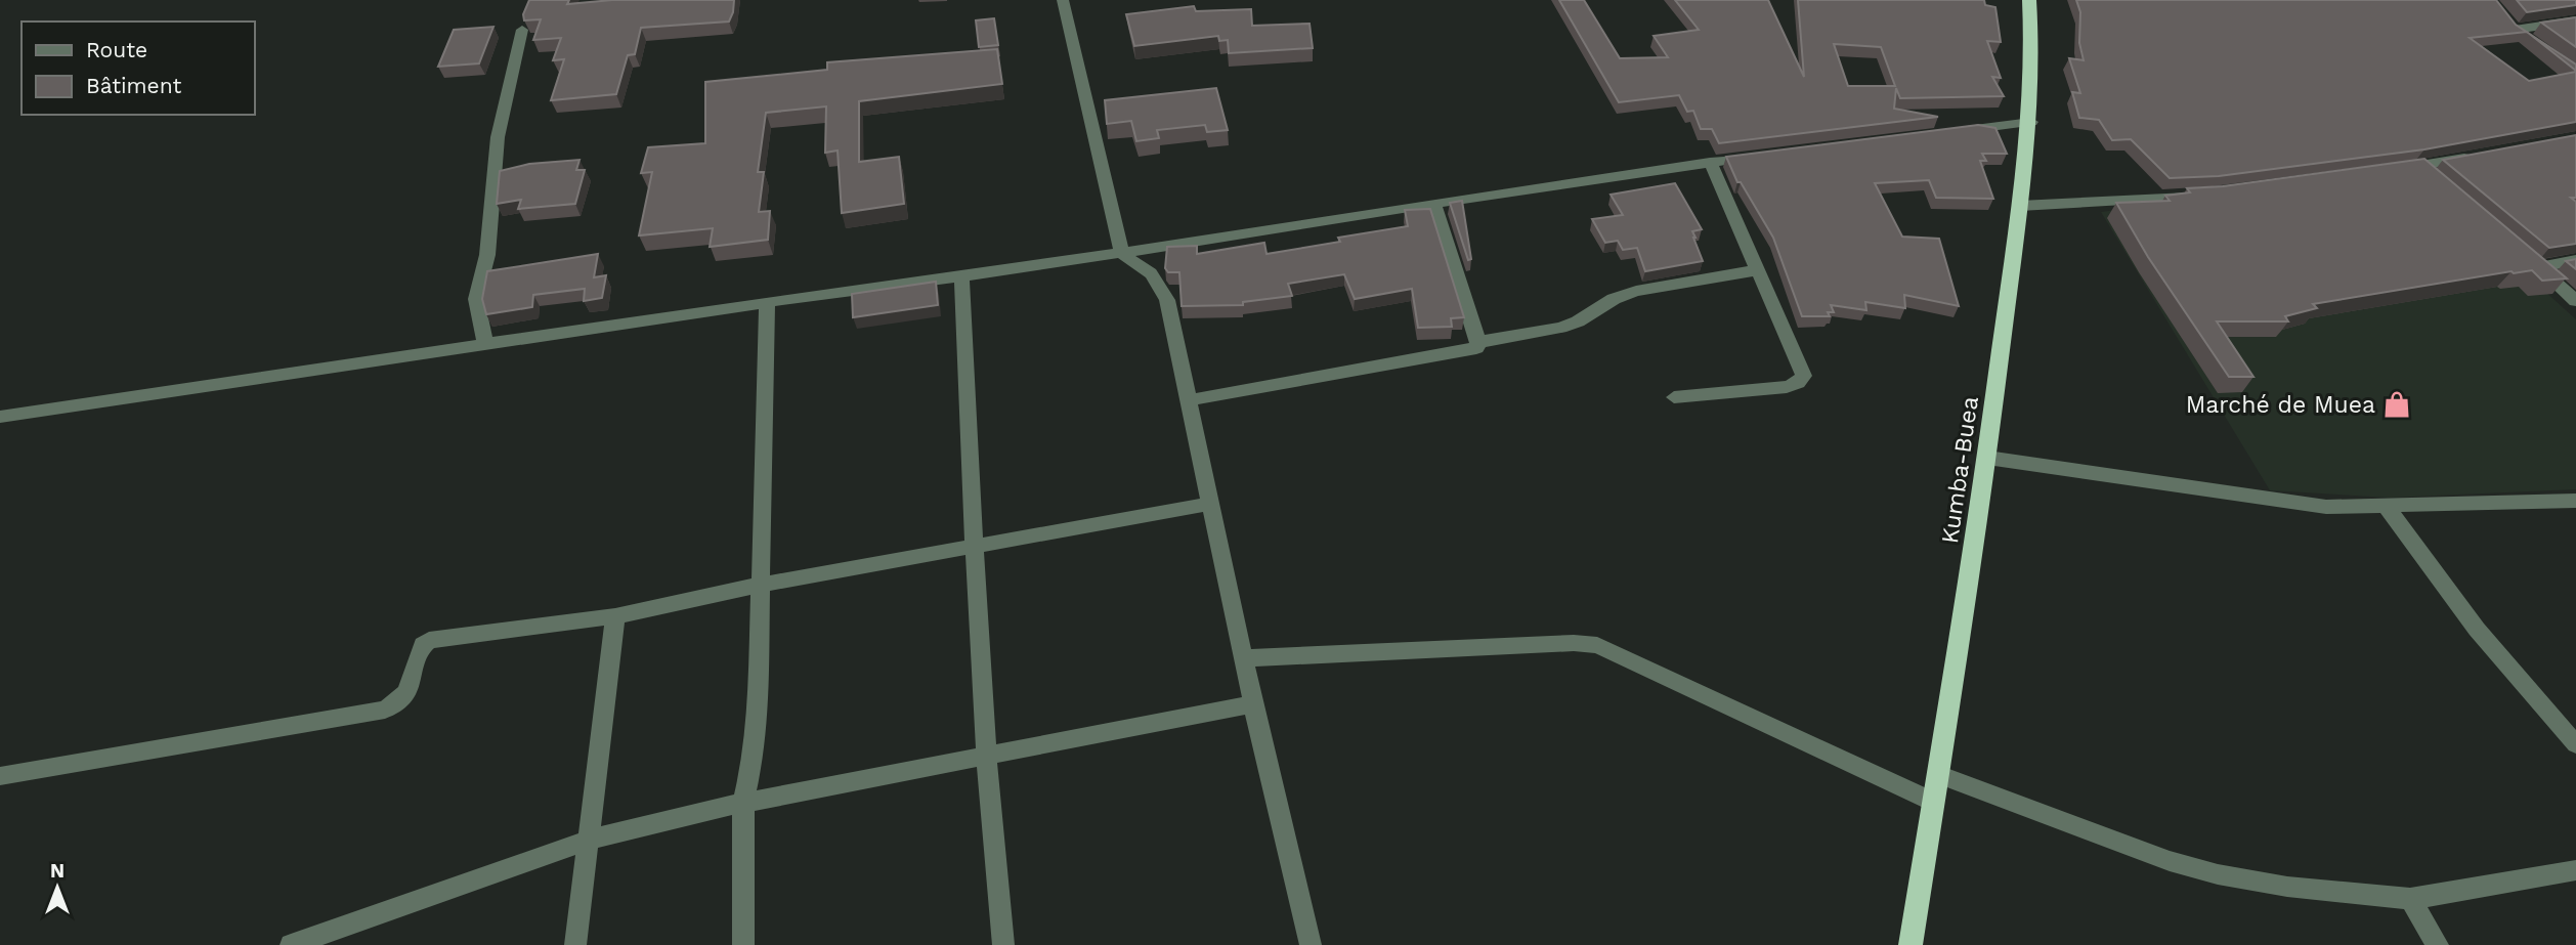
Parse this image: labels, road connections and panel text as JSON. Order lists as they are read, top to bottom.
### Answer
{
  "streets": {
    "highway": ["Kumba-Buea"]
  },
  "places": {
    "shop": ["Marché de Muea"]
  },
  "legend": ["Route", "Bâtiment"],
  "north": "top"
}
